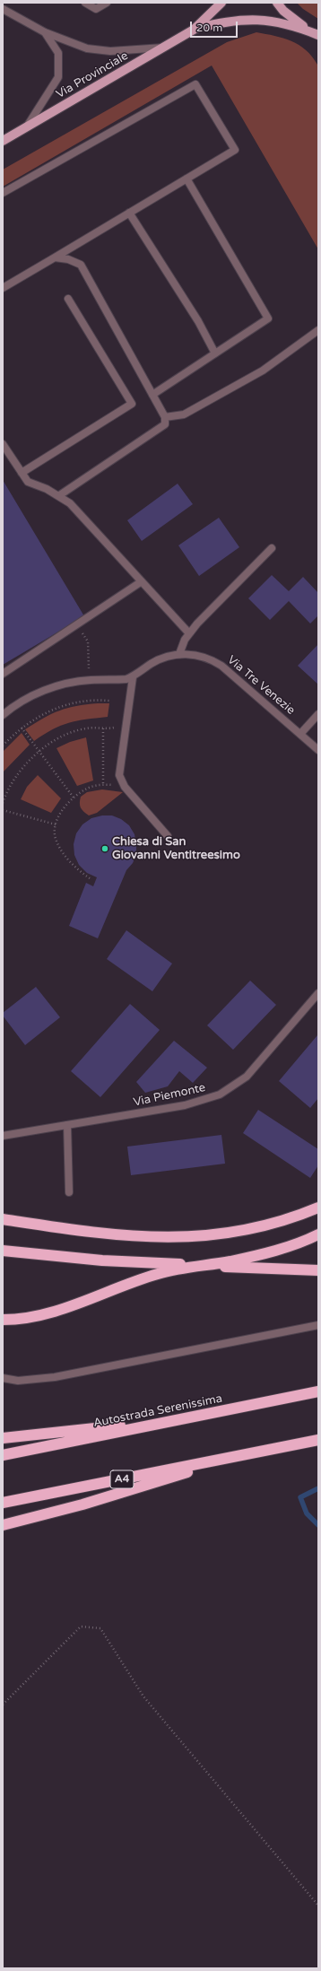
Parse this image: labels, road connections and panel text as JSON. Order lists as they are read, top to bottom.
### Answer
{
  "streets": {
    "highway": ["Autostrada Serenissima", "A4"],
    "main road": ["Via Provinciale"],
    "street": ["Via Tre Venezie", "Via Piemonte"]
  },
  "places": ["Chiesa di San Giovanni Ventitreesimo"],
  "scale_bar": "20 m"
}
